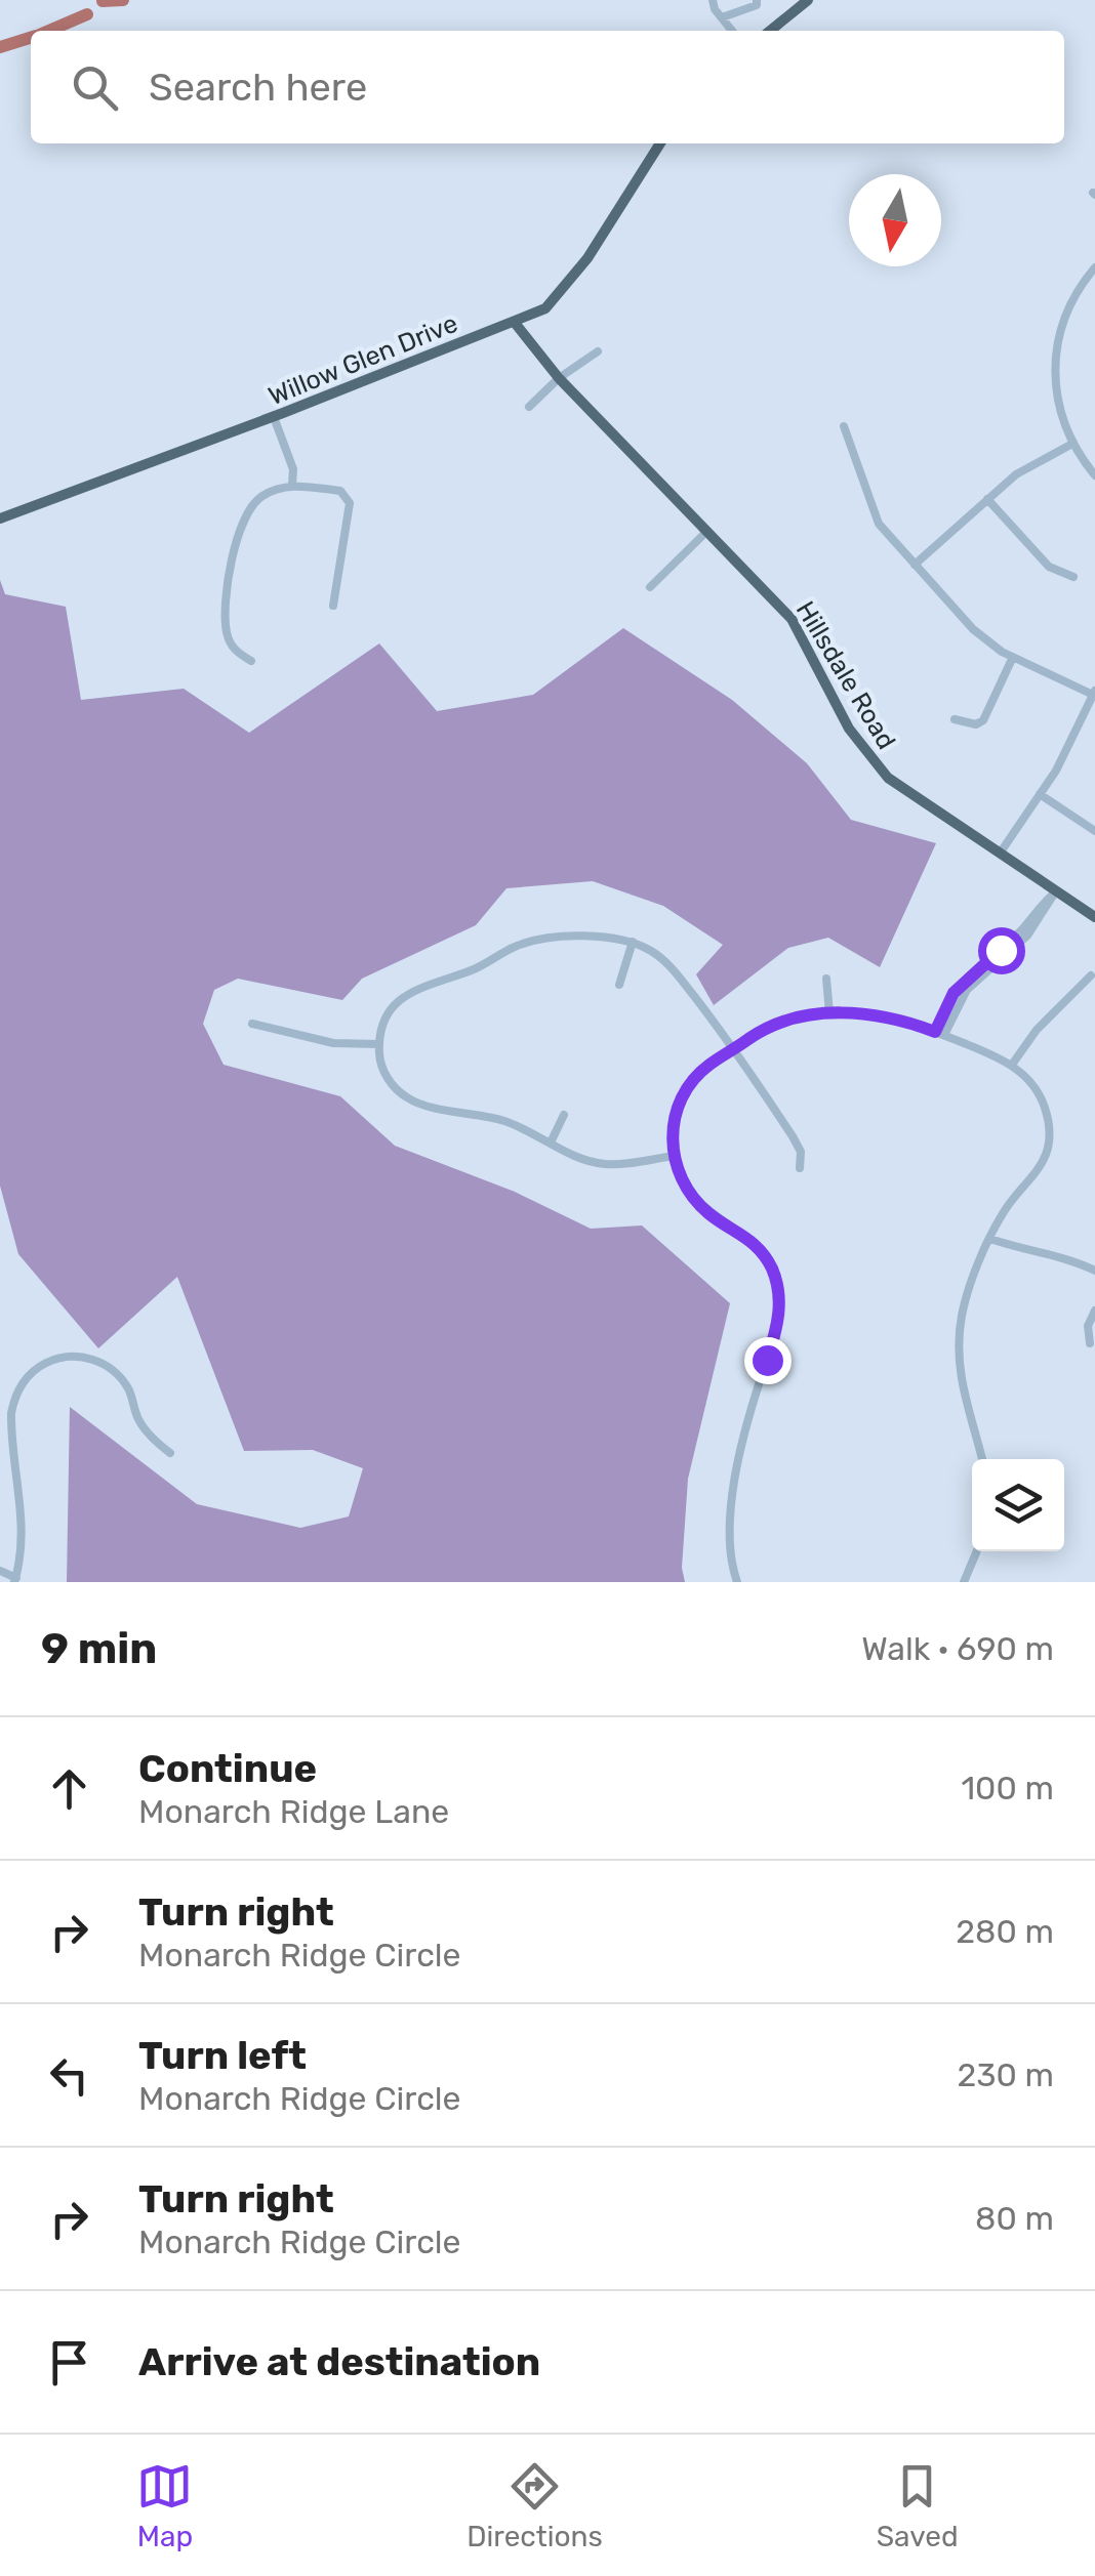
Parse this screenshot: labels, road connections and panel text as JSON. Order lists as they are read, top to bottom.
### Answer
{
  "streets": {
    "main road": ["Willow Glen Drive", "Hillsdale Road"]
  },
  "crossings": [
    ["Willow Glen Drive", "Hillsdale Road"]
  ],
  "north": "bottom",
  "page": {
    "search": "Search here",
    "heading": ["9 min", "Walk · 690 m"],
    "list": [
      ["Continue", "Monarch Ridge Lane", "100 m"],
      ["Turn right", "Monarch Ridge Circle", "280 m"],
      ["Turn left", "Monarch Ridge Circle", "230 m"],
      ["Turn right", "Monarch Ridge Circle", "80 m"],
      "Arrive at destination"
    ],
    "nav": ["Map", "Directions", "Saved"]
  }
}
